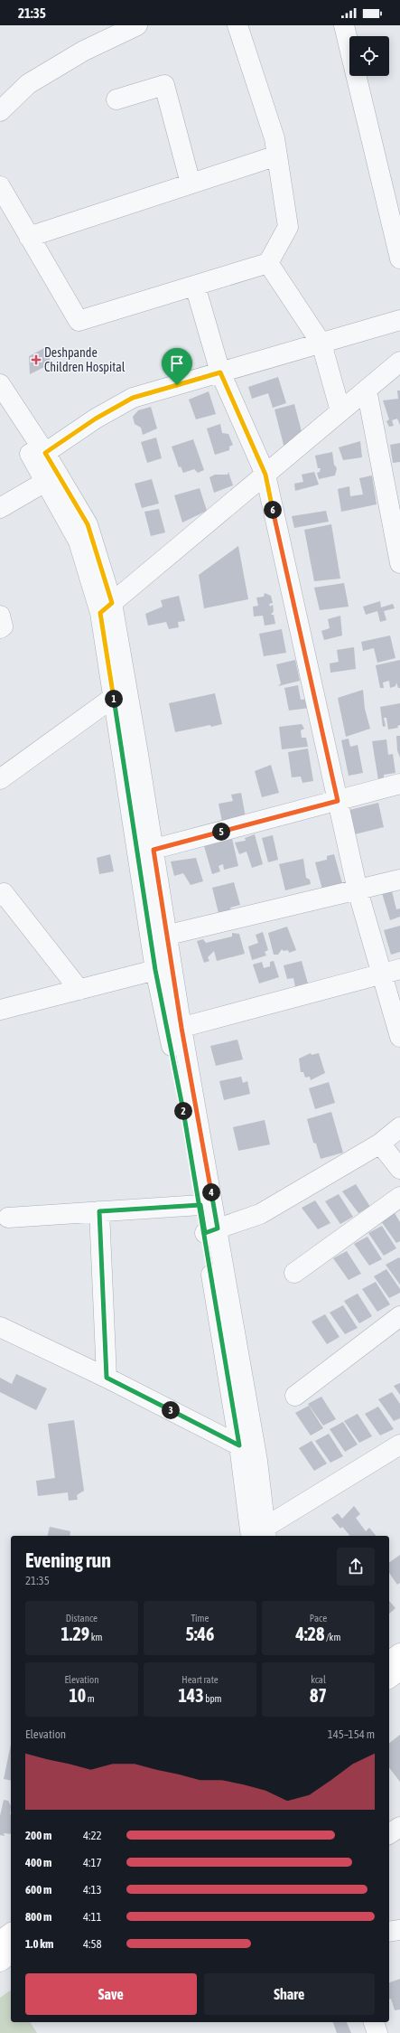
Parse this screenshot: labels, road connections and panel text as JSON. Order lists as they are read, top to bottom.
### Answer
{
  "places": {
    "health": ["Deshpande Children Hospital"]
  },
  "page": {
    "status": "21:35",
    "pins": [
      "6",
      "1",
      "5",
      "2",
      "4",
      "3"
    ],
    "heading": ["Evening run", "21:35"],
    "stats": [
      ["Distance", "1.29 km"],
      ["Time", "5:46"],
      ["Pace", "4:28 /km"],
      ["Elevation", "10 m"],
      ["Heart rate", "143 bpm"],
      ["kcal", "87"]
    ],
    "chart": ["Elevation", "145–154 m"],
    "list": [
      {
        "name": "200 m",
        "note": "4:22"
      },
      {
        "name": "400 m",
        "note": "4:17"
      },
      {
        "name": "600 m",
        "note": "4:13"
      },
      {
        "name": "800 m",
        "note": "4:11"
      },
      {
        "name": "1.0 km",
        "note": "4:58"
      }
    ],
    "buttons": ["Save", "Share"]
  }
}
